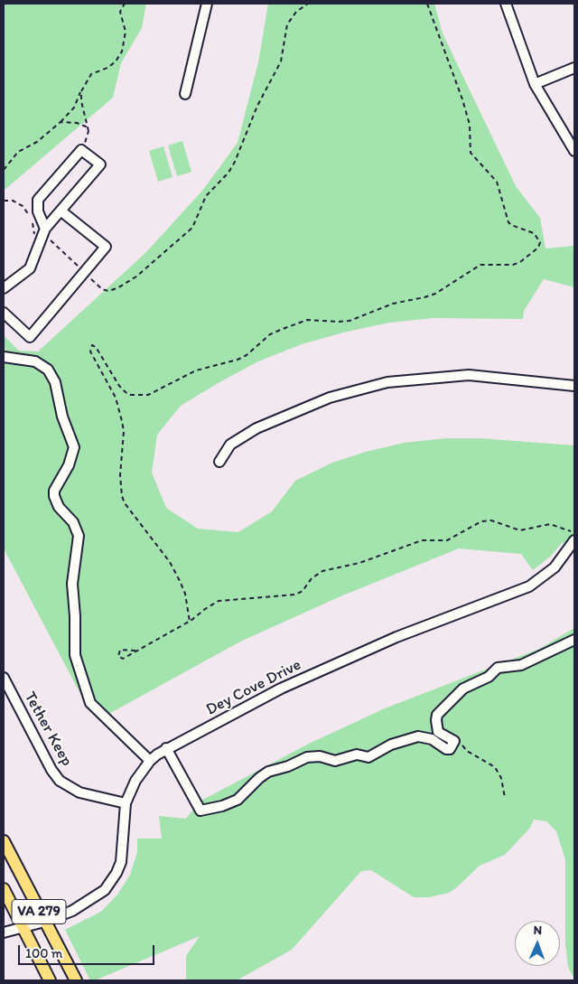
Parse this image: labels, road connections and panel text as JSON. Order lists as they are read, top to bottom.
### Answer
{
  "streets": {
    "main road": ["VA 279"],
    "street": ["Dey Cove Drive", "Tether Keep"]
  },
  "crossings": [
    ["Dey Cove Drive", "Tether Keep"],
    ["Dey Cove Drive", "VA 279"]
  ],
  "scale_bar": "100 m",
  "north": "top"
}
